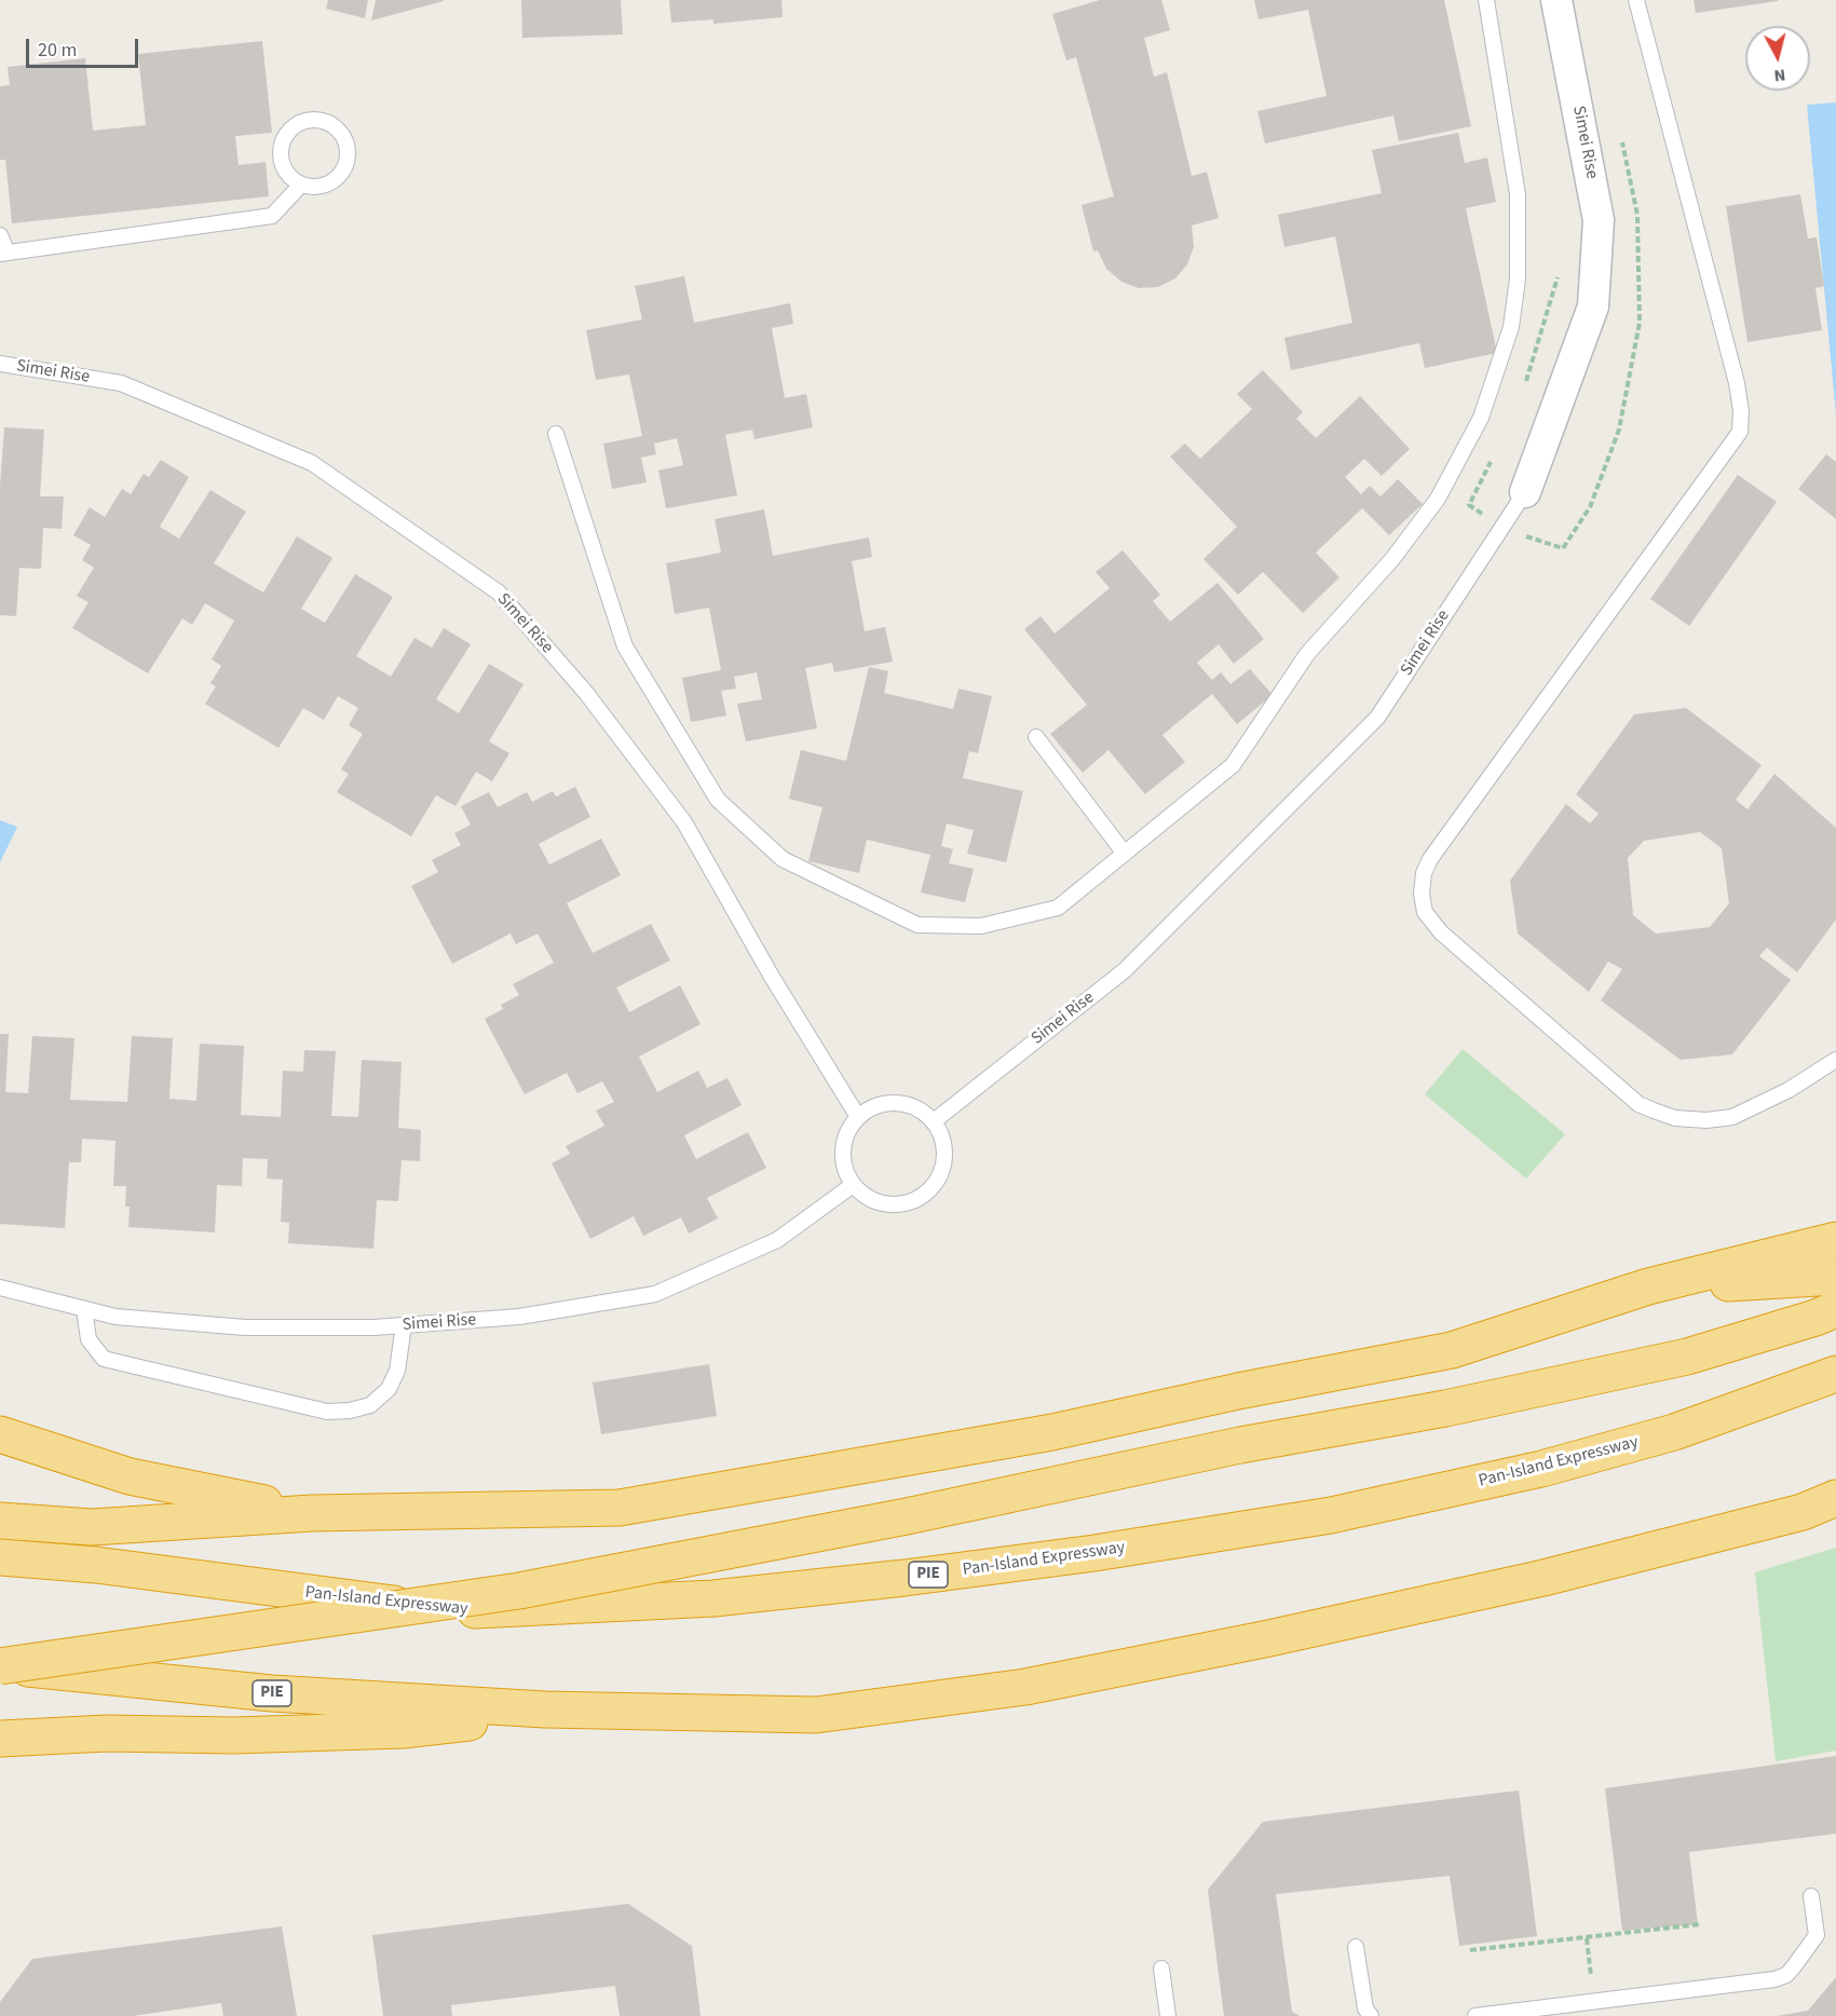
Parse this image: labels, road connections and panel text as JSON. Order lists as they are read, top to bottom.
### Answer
{
  "streets": {
    "highway": ["Pan-Island Expressway", "PIE"],
    "street": ["Simei Rise"]
  },
  "scale_bar": "20 m",
  "north": "bottom"
}
